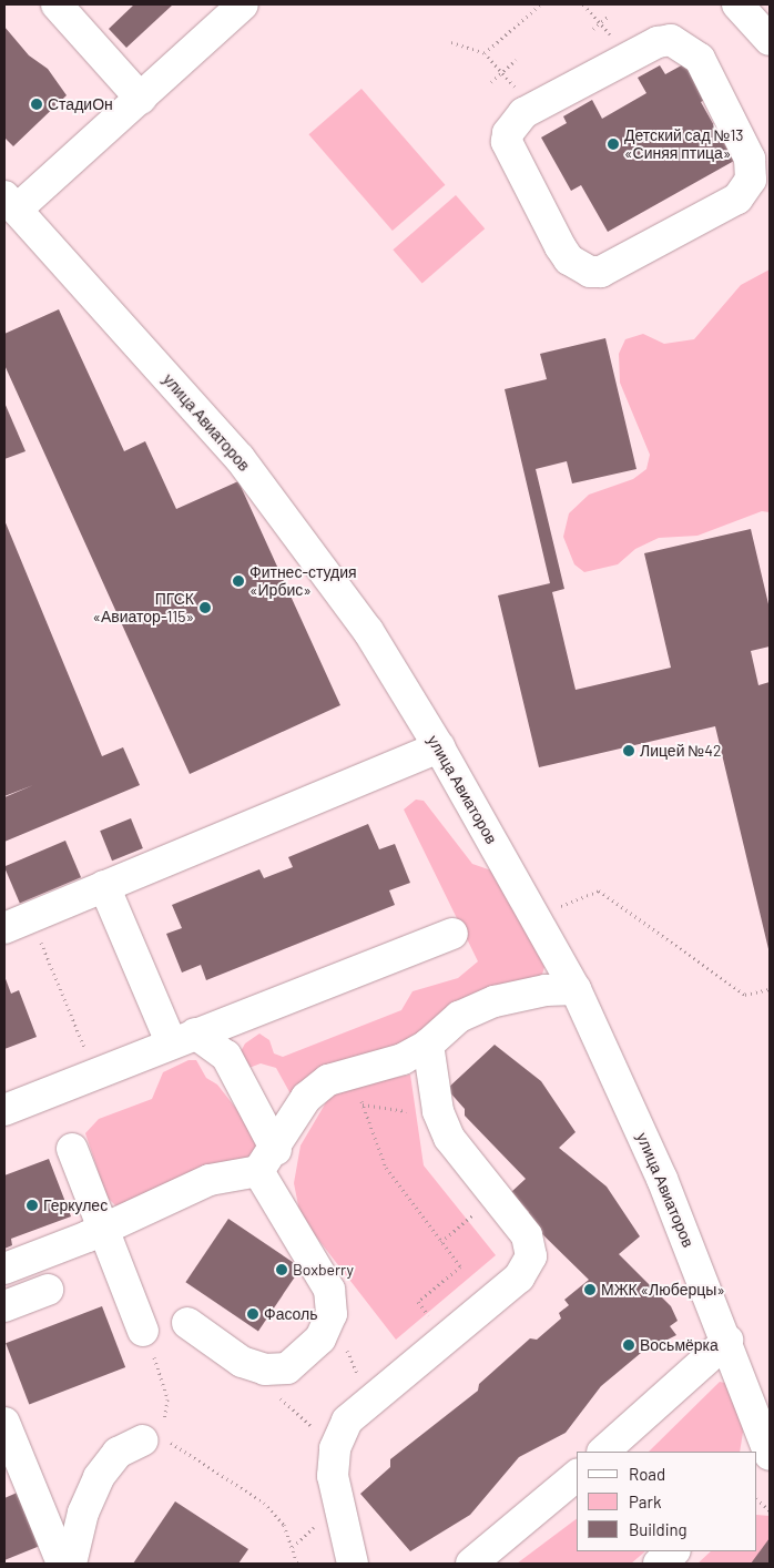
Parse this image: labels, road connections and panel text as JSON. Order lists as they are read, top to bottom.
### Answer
{
  "streets": {
    "street": ["улица Авиаторов"]
  },
  "places": [
    "СтадиОн",
    "Детский сад №13 «Синяя птица»",
    "Фитнес-студия «Ирбис»",
    "ПГСК «Авиатор-115»",
    "Лицей №42",
    "Геркулес",
    "Boxberry",
    "МЖК «Люберцы»",
    "Фасоль",
    "Восьмёрка"
  ],
  "legend": ["Road", "Park", "Building"]
}
